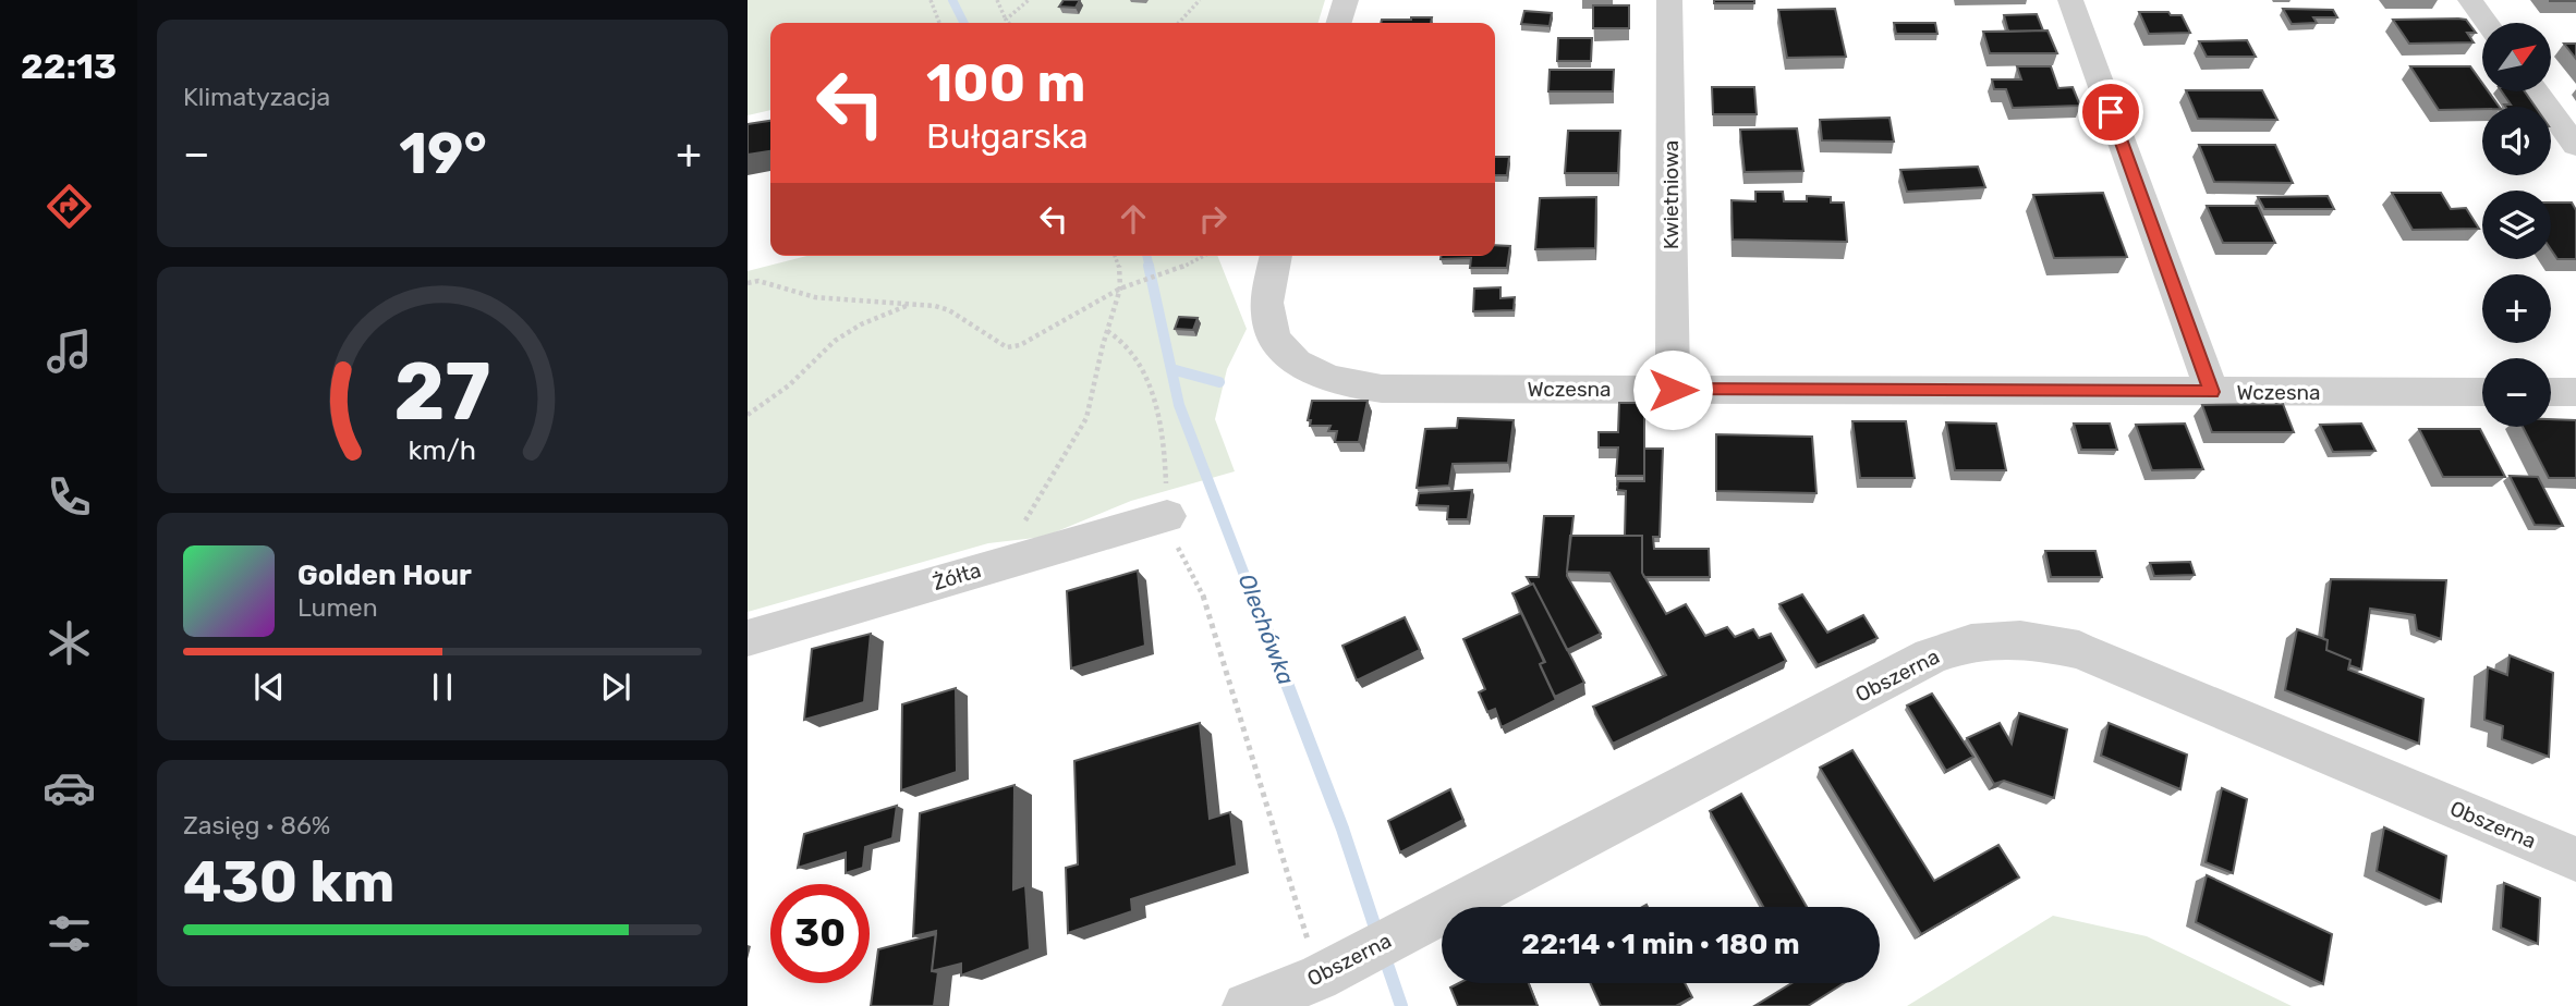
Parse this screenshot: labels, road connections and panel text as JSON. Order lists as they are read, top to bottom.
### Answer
{
  "streets": {
    "street": [
      "Kwietniowa",
      "Wczesna",
      "Żółta",
      "Obszerna"
    ]
  },
  "crossings": [
    ["Kwietniowa", "Wczesna"]
  ],
  "water": ["Olechówka"],
  "north": "top right",
  "page": {
    "tabs": "22:13",
    "tile": [
      "Klimatyzacja",
      ["Zasięg · 86%", "430 km"]
    ],
    "map_buttons": ["+", "−"],
    "turn": ["100 m", "Bułgarska"],
    "heat": ["−", "19°", "+"],
    "song": ["Golden Hour", "Lumen"],
    "limit": "30",
    "trip": "22:14 · 1 min · 180 m",
    "gauge": ["27", "km/h"]
  }
}
